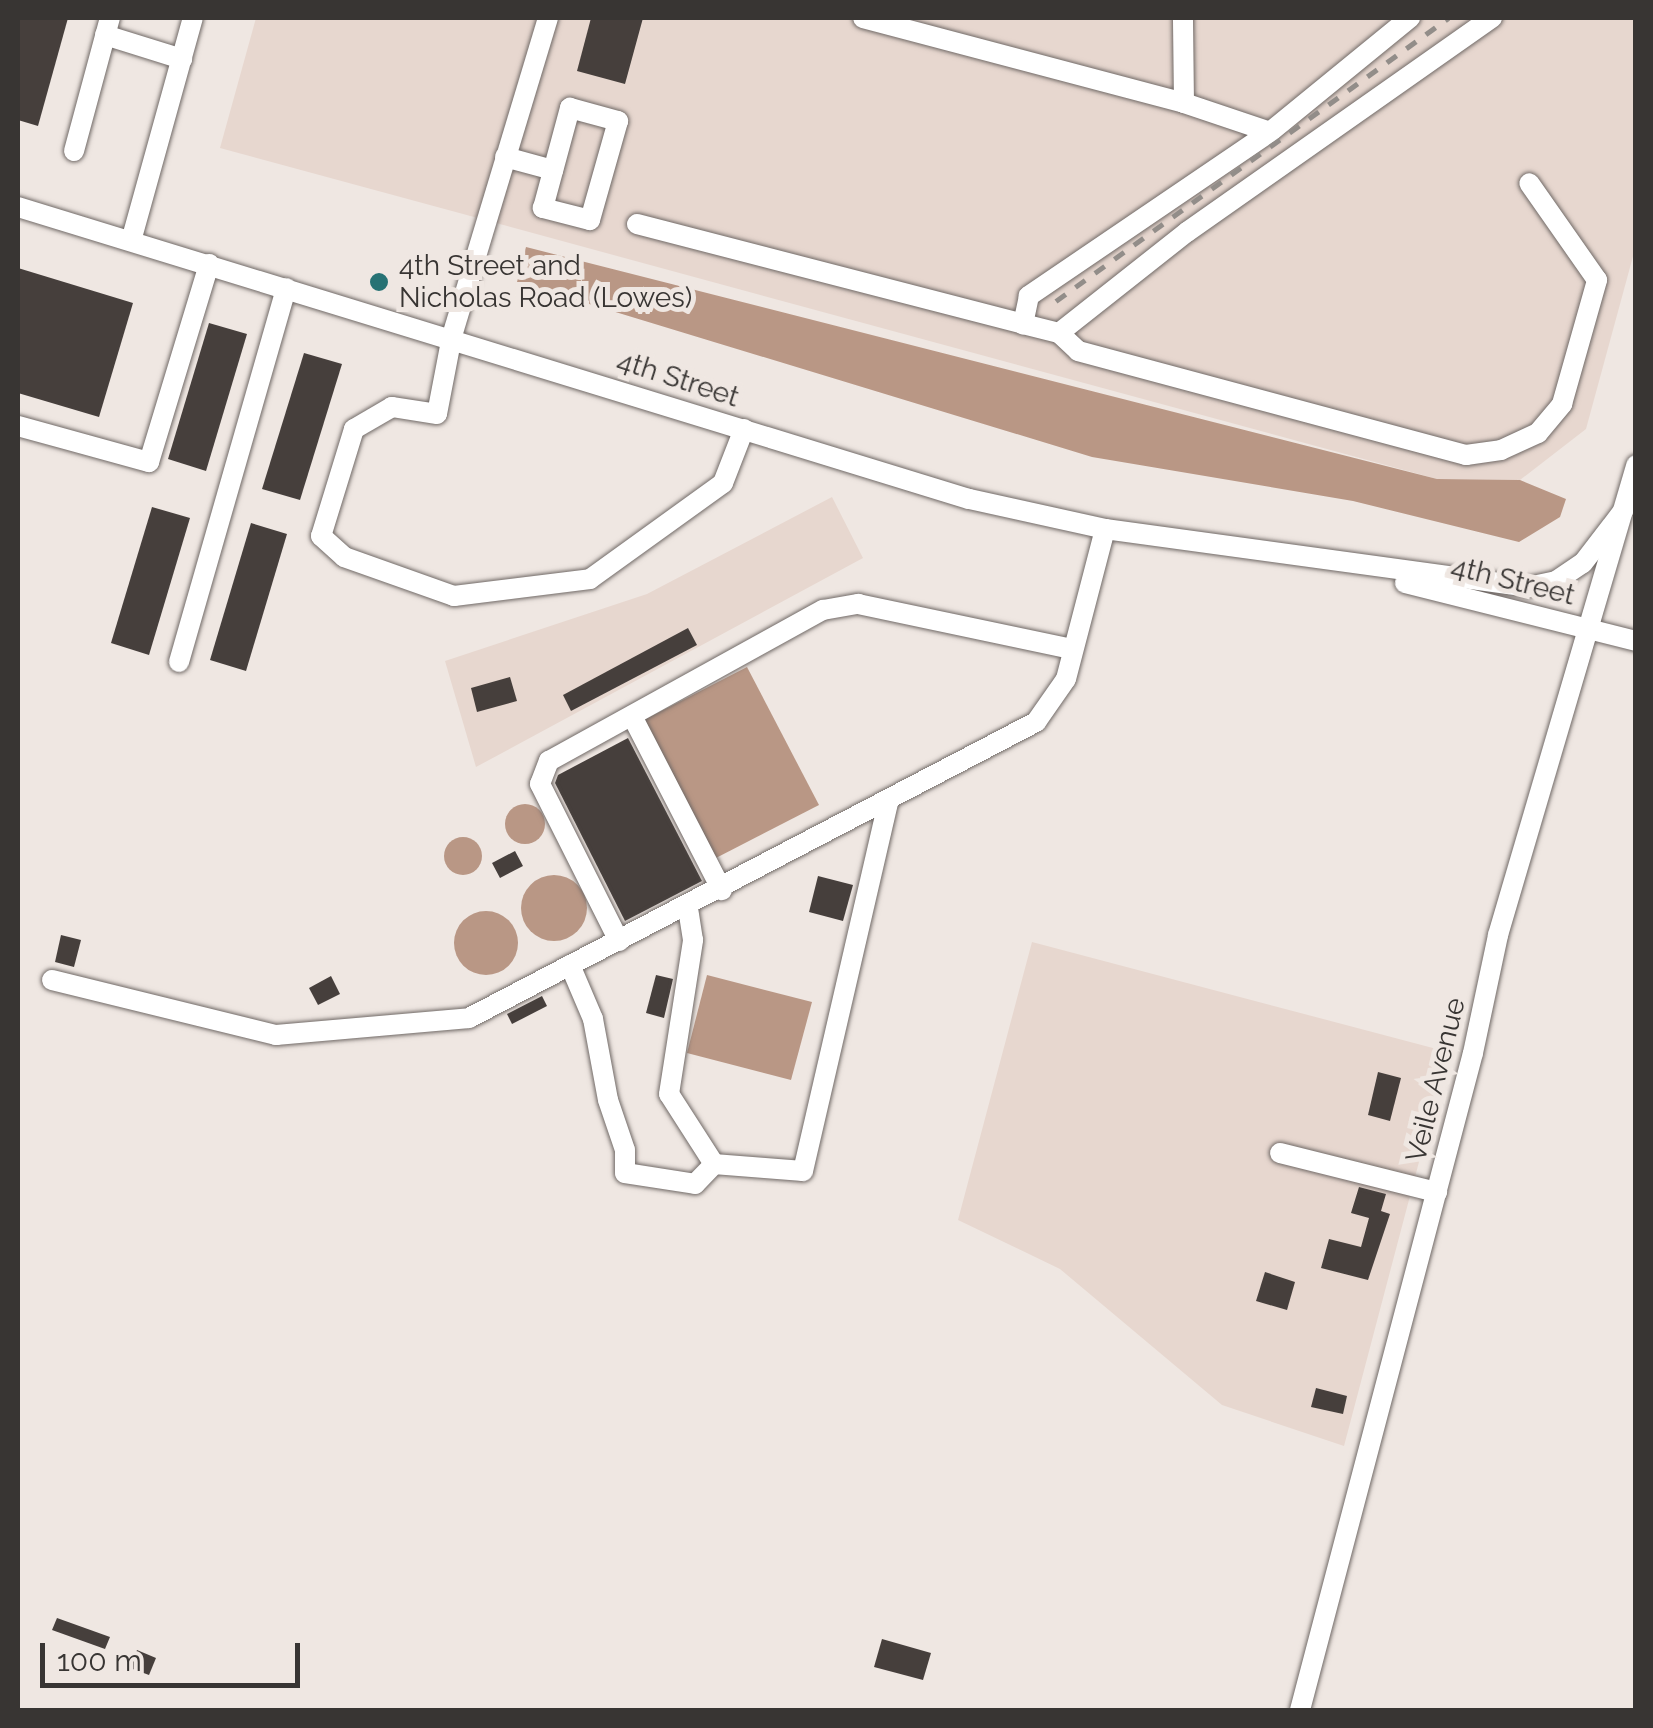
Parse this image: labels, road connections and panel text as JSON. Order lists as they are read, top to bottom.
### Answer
{
  "streets": {
    "street": ["4th Street", "Veile Avenue"]
  },
  "crossings": [
    ["4th Street", "Veile Avenue"]
  ],
  "places": ["4th Street and Nicholas Road (Lowes)"],
  "scale_bar": "100 m"
}
